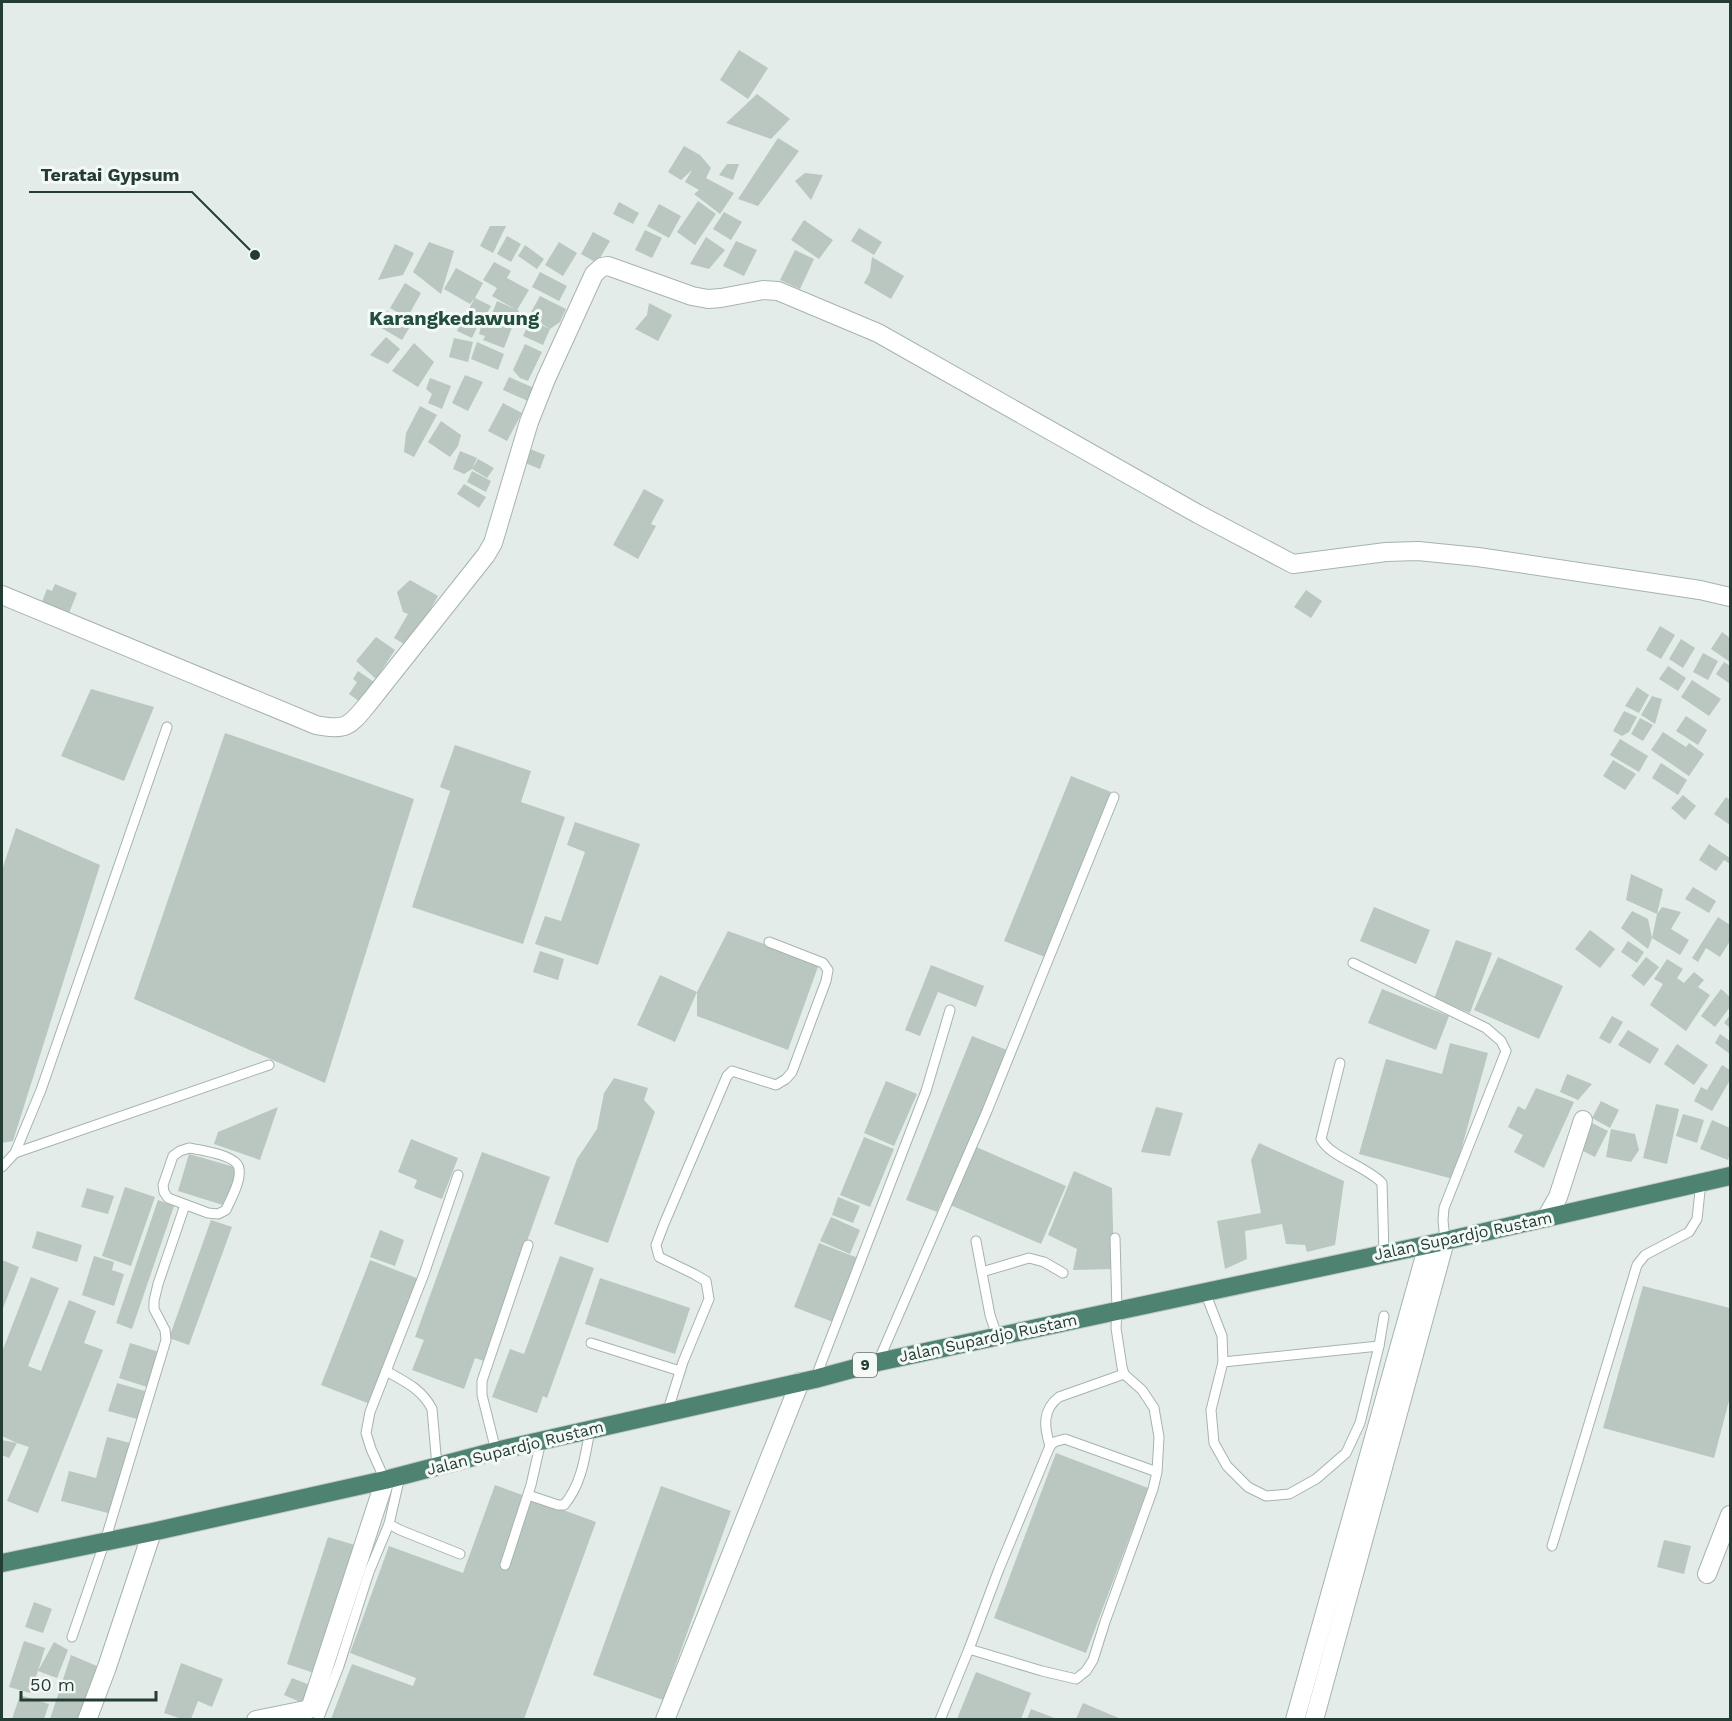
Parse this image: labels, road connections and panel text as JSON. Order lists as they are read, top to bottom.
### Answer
{
  "streets": {
    "highway": ["Jalan Supardjo Rustam", "9"]
  },
  "districts": ["Karangkedawung"],
  "places": ["Teratai Gypsum"],
  "scale_bar": "50 m"
}
